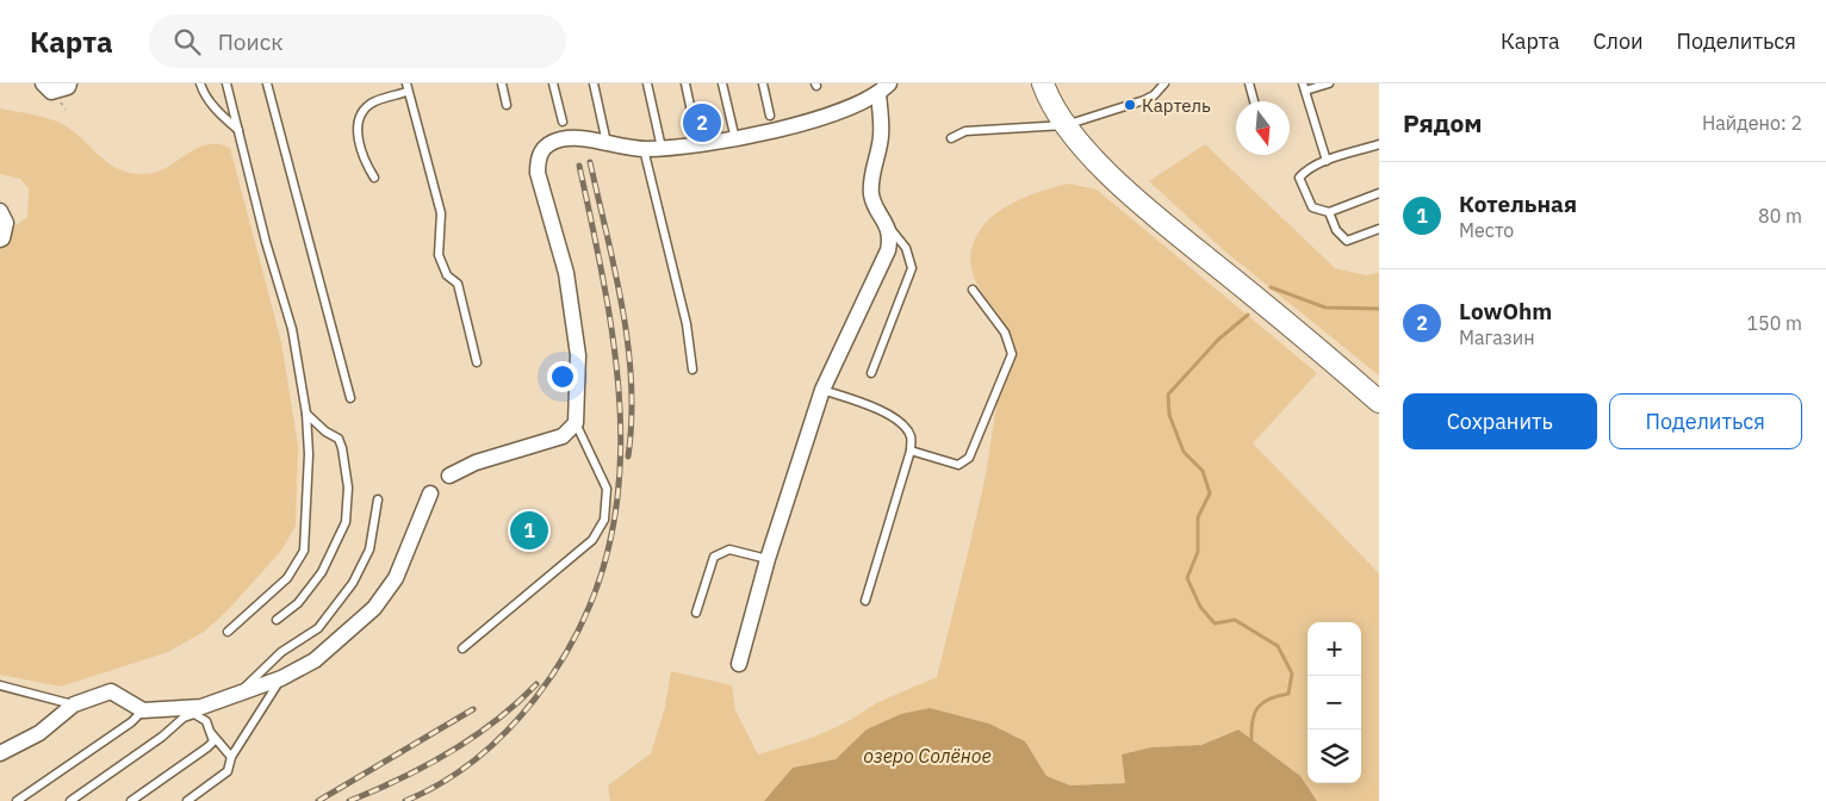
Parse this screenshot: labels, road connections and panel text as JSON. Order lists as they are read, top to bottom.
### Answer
{
  "water": ["озеро Солёное"],
  "places": ["Картель"],
  "north": "bottom",
  "page": {
    "header": "Карта",
    "search": "Поиск",
    "nav": ["Карта", "Слои", "Поделиться"],
    "heading": ["Рядом", "Найдено: 2"],
    "pins": ["2", "1"],
    "list": [
      {
        "mark": "1",
        "name": "Котельная",
        "note": "Место",
        "value": "80 m"
      },
      {
        "mark": "2",
        "name": "LowOhm",
        "note": "Магазин",
        "value": "150 m"
      }
    ],
    "buttons": ["Сохранить", "Поделиться"],
    "map_buttons": ["+", "−"]
  }
}
